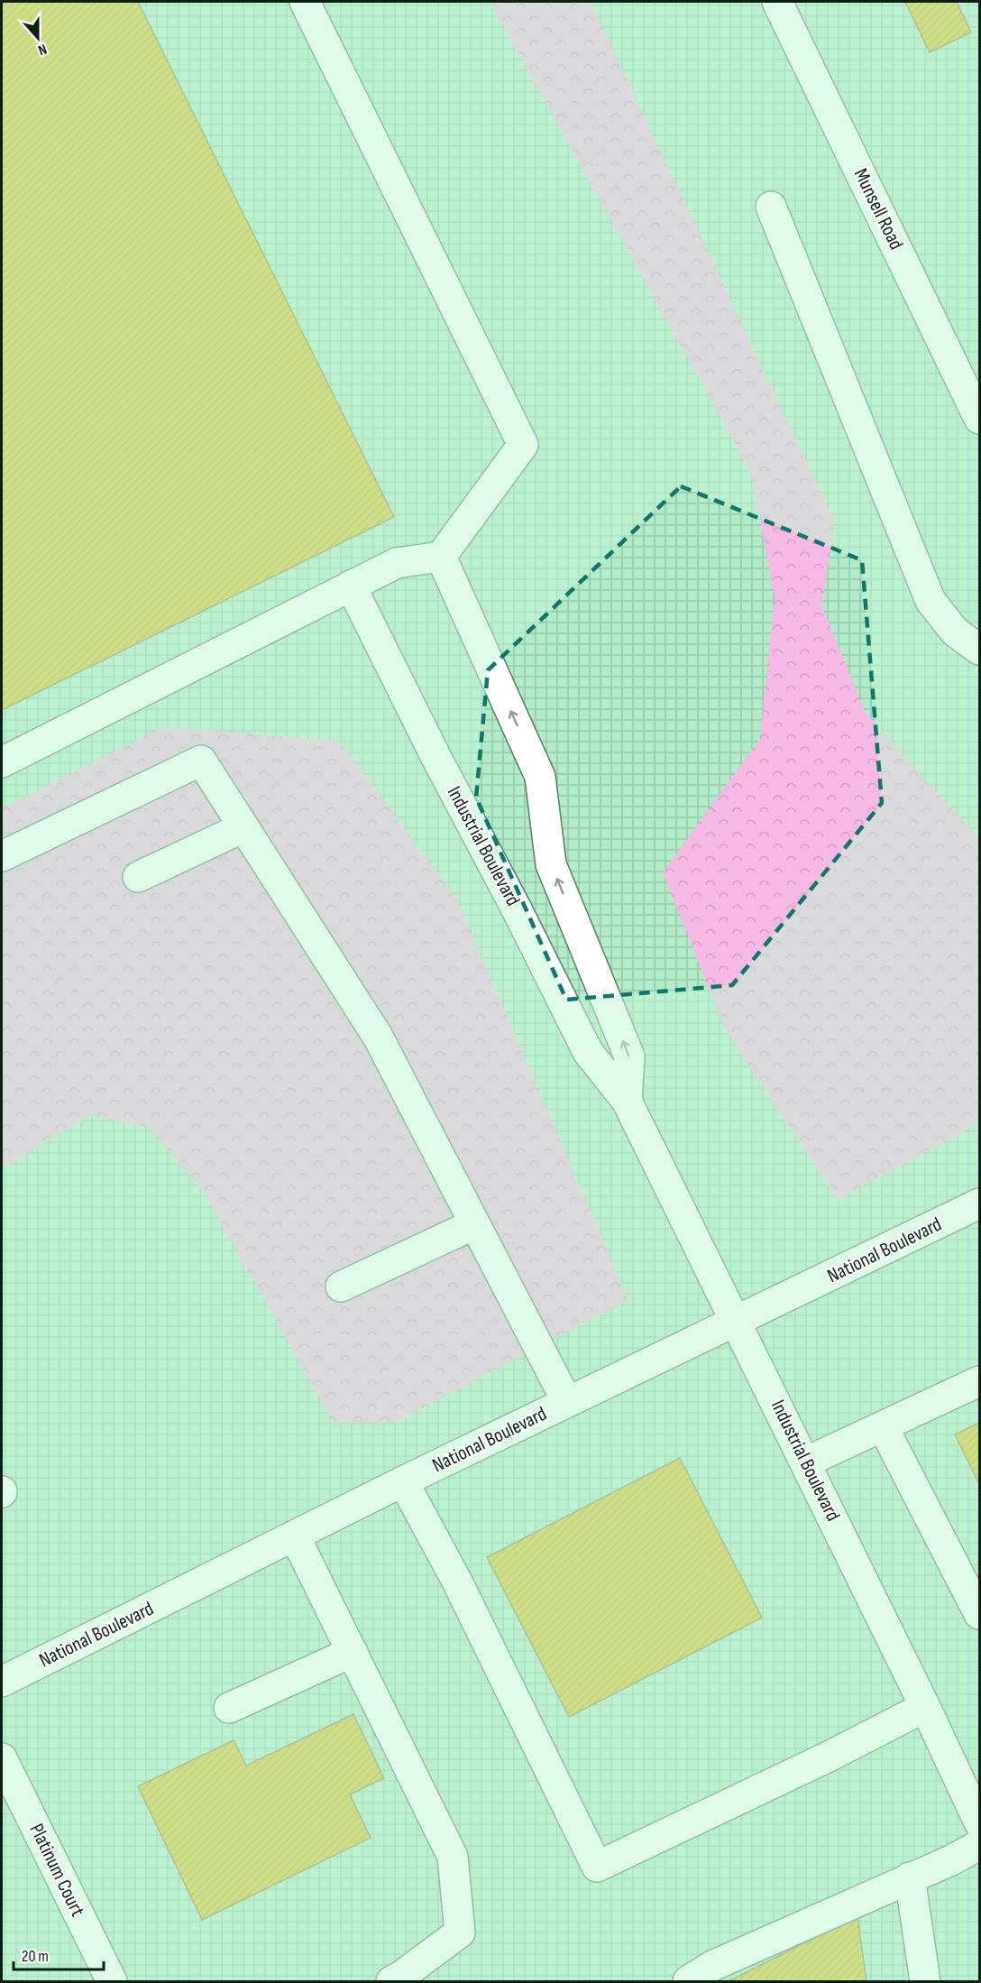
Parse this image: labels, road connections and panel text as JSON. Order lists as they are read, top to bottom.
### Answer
{
  "streets": {
    "street": [
      "Munsell Road",
      "Industrial Boulevard",
      "National Boulevard",
      "Platinum Court"
    ]
  },
  "crossings": [
    ["Industrial Boulevard", "National Boulevard"]
  ],
  "scale_bar": "20 m",
  "north": "bottom"
}
